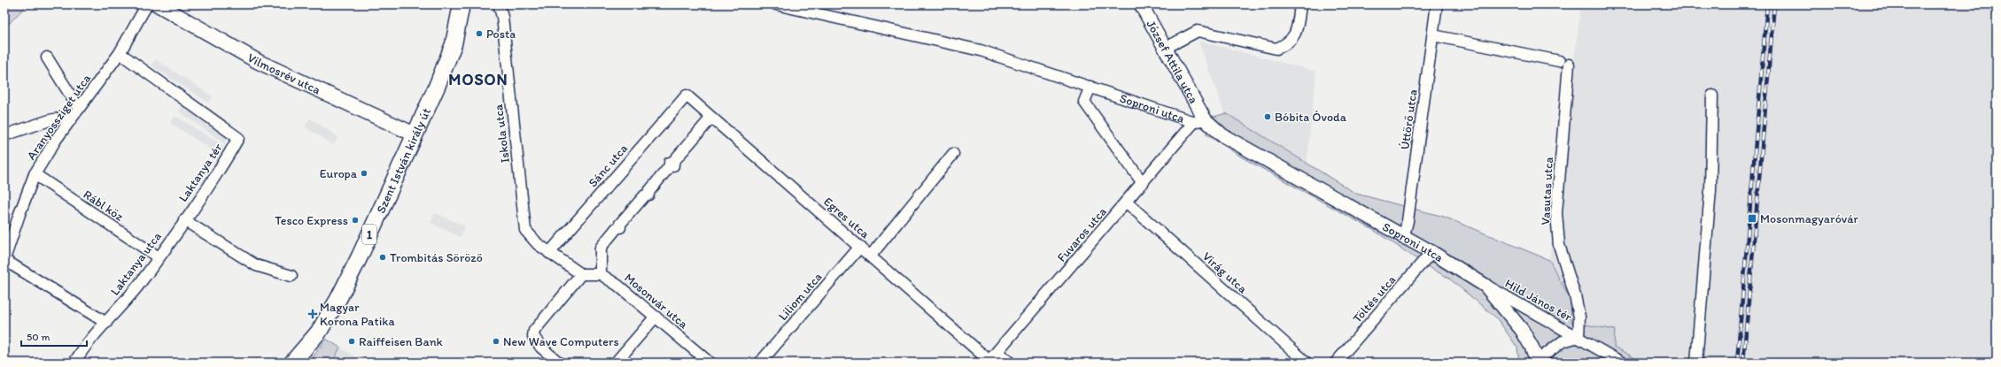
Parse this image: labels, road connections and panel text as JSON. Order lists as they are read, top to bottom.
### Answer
{
  "streets": {
    "main road": ["Vilmosrév utca", "Szent István király út", "1"],
    "street": [
      "József Attila utca",
      "Soproni utca",
      "Aranyossziget utca",
      "Úttörő utca",
      "Iskola utca",
      "Sánc utca",
      "Laktanya tér",
      "Vasutas utca",
      "Rábl köz",
      "Egres utca",
      "Fuvaros utca",
      "Laktanya utca",
      "Virág utca",
      "Liliom utca",
      "Töltés utca",
      "Hild János tér",
      "Mosonvár utca"
    ]
  },
  "crossings": [
    ["József Attila utca", "Soproni utca"],
    ["József Attila utca", "Fuvaros utca"],
    ["Vilmosrév utca", "Szent István király út"],
    ["Soproni utca", "Úttörő utca"],
    ["Soproni utca", "Fuvaros utca"],
    ["Soproni utca", "Töltés utca"],
    ["Soproni utca", "Hild János tér"],
    ["Aranyossziget utca", "Laktanya tér"],
    ["Aranyossziget utca", "Rábl köz"],
    ["Iskola utca", "Sánc utca"],
    ["Sánc utca", "Egres utca"],
    ["Laktanya tér", "Laktanya utca"],
    ["Vasutas utca", "Hild János tér"],
    ["Rábl köz", "Laktanya utca"],
    ["Egres utca", "Fuvaros utca"],
    ["Egres utca", "Liliom utca"],
    ["Fuvaros utca", "Virág utca"]
  ],
  "districts": ["MOSON"],
  "places": {
    "other": [
      "Posta",
      "Bóbita Óvoda",
      "Europa",
      "Tesco Express",
      "Trombitás Söröző",
      "Raiffeisen Bank",
      "New Wave Computers"
    ],
    "transit": ["Mosonmagyaróvár"],
    "health": ["Magyar Korona Patika"]
  },
  "scale_bar": "50 m"
}
